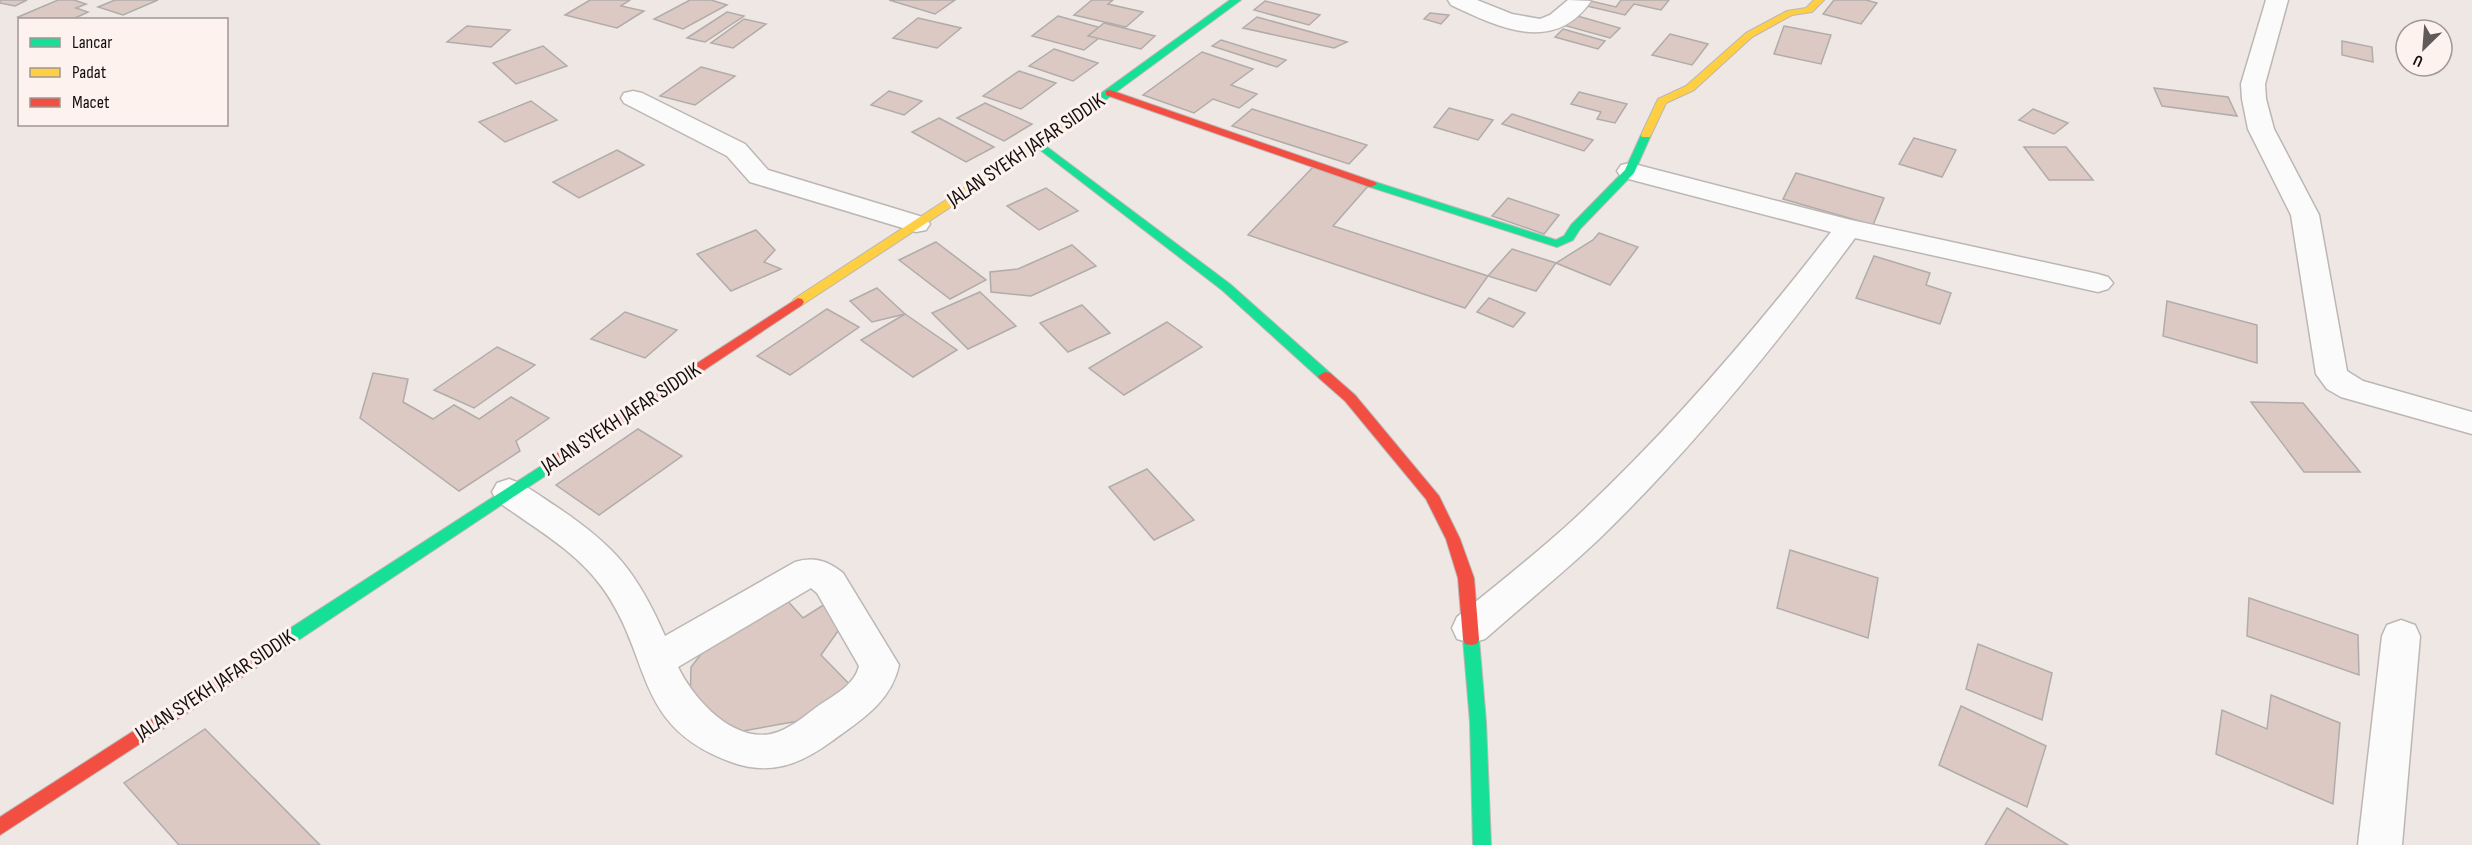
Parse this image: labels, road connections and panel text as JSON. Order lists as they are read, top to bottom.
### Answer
{
  "streets": {
    "street": ["JALAN SYEKH JAFAR SIDDIK"]
  },
  "legend": ["Lancar", "Padat", "Macet"],
  "north": "bottom left"
}
